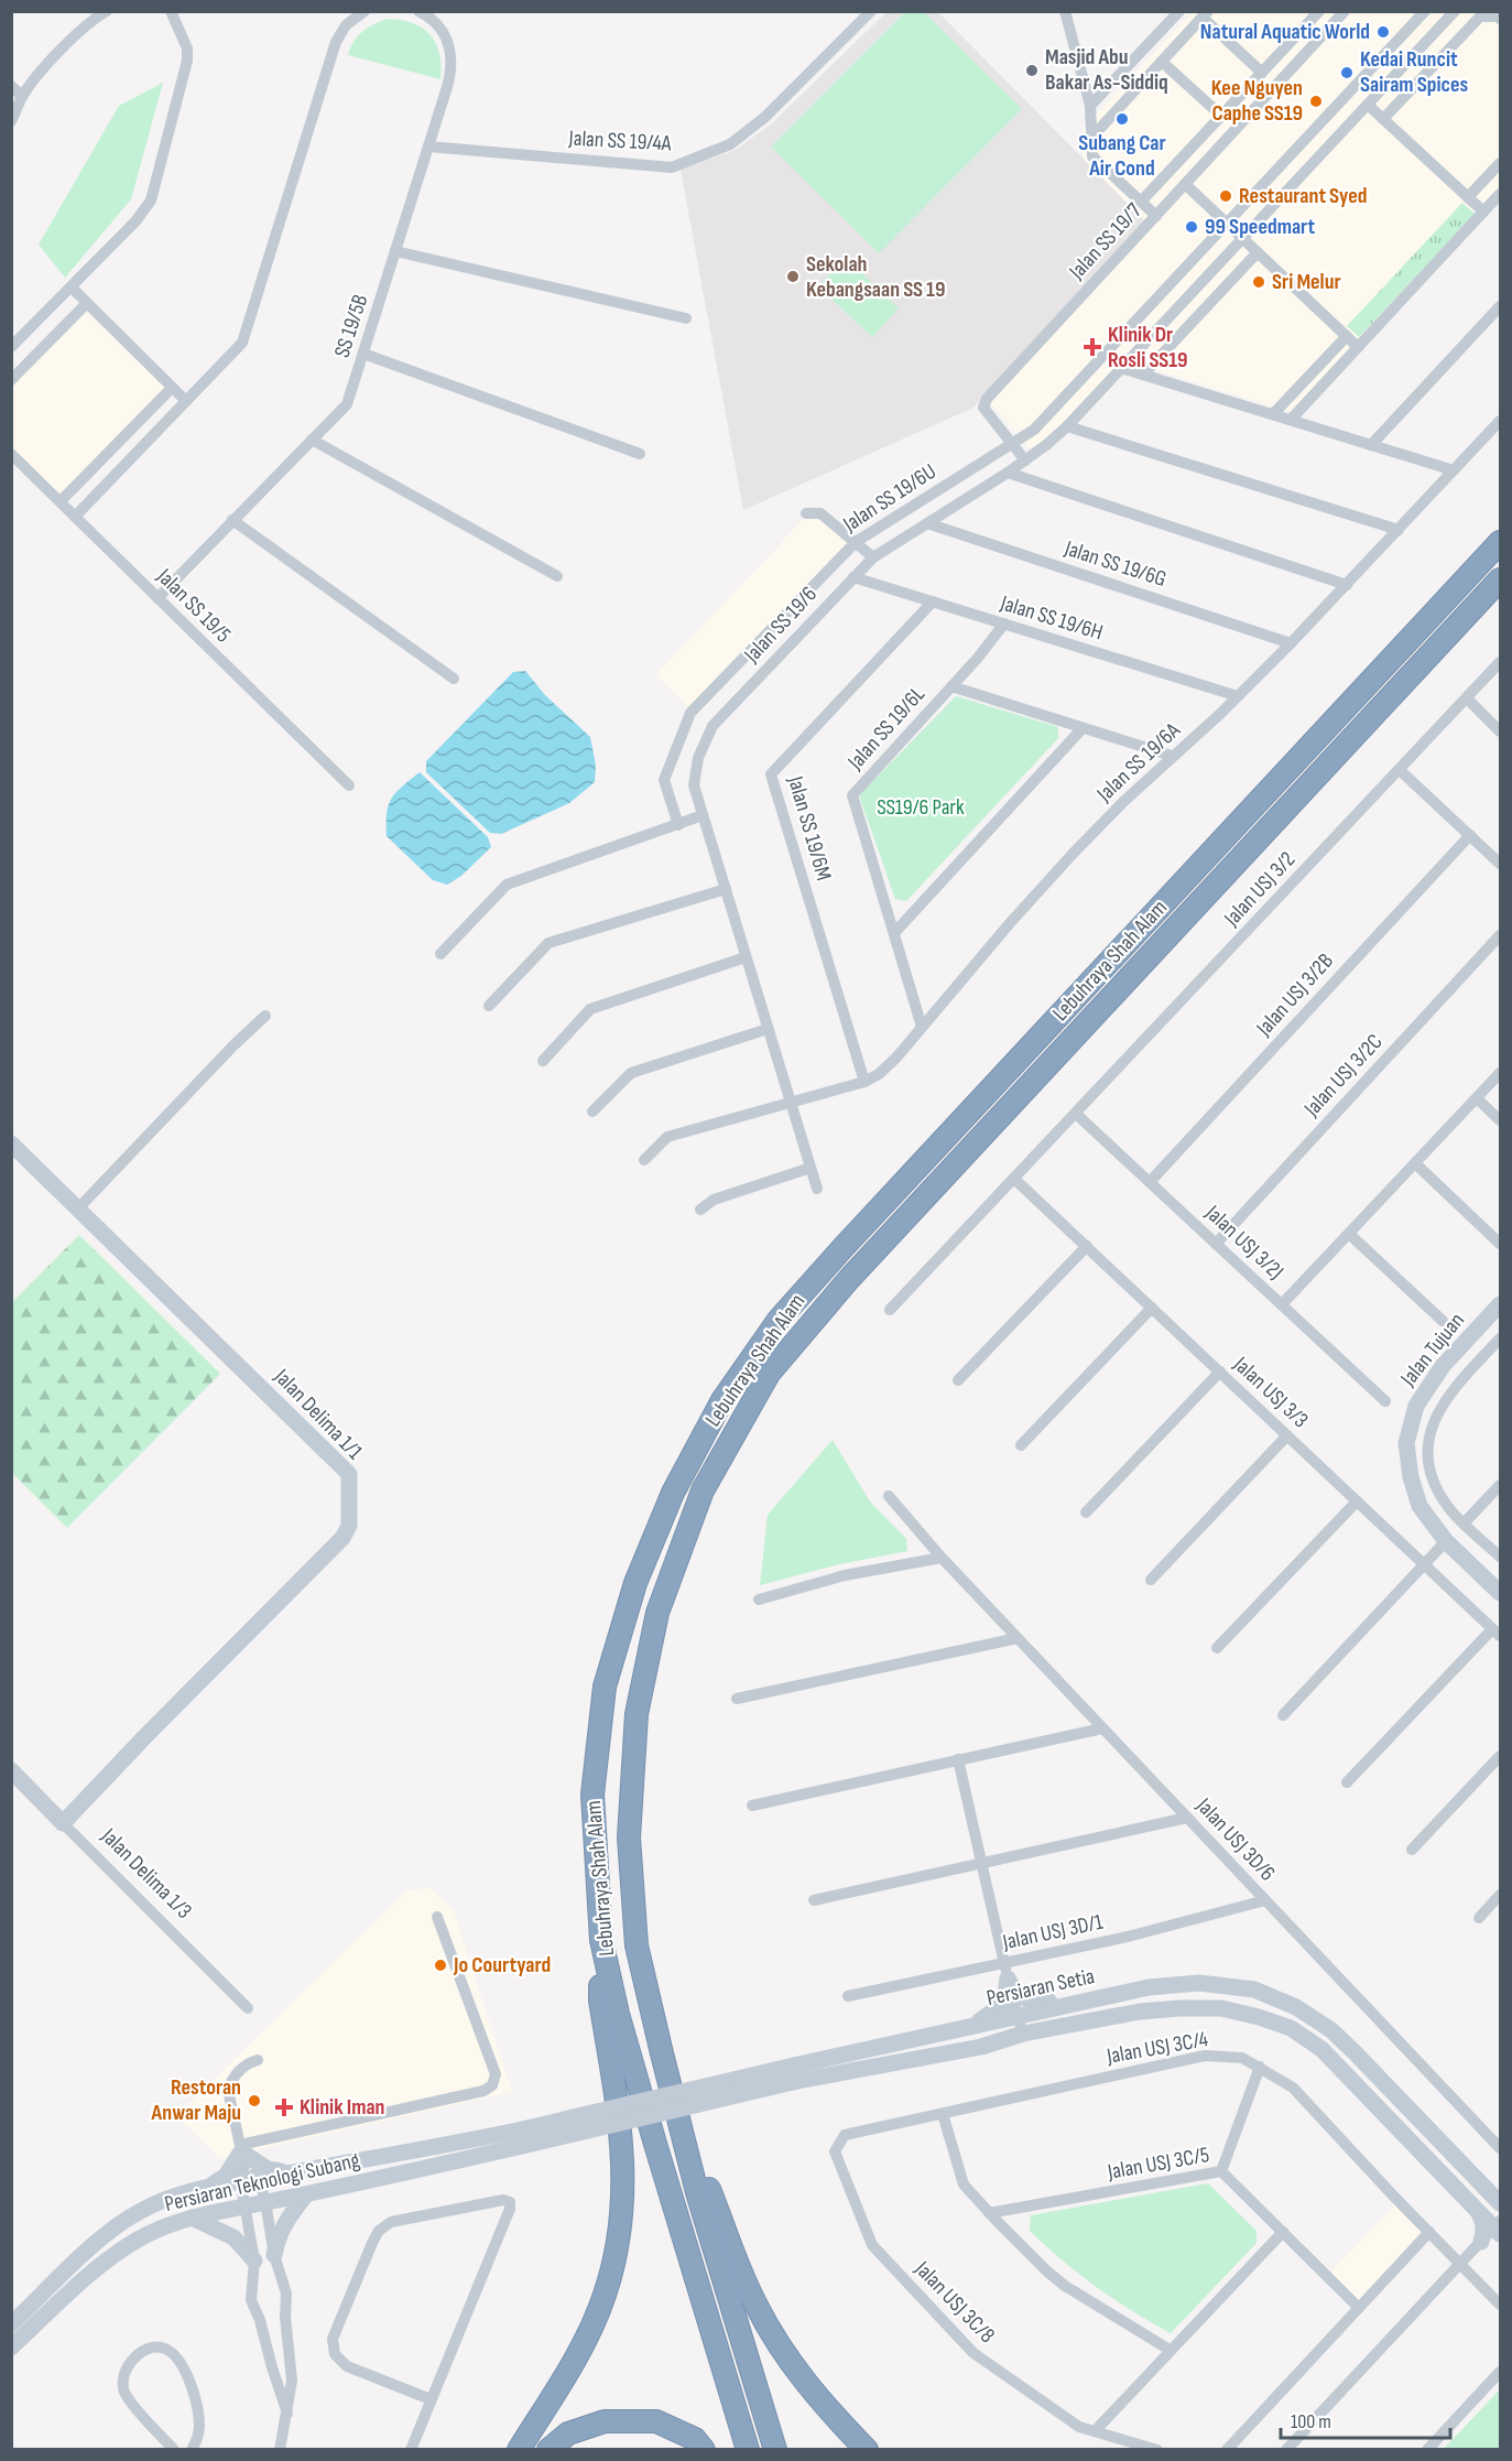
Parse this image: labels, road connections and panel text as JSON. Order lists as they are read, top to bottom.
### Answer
{
  "streets": {
    "highway": ["Lebuhraya Shah Alam"],
    "main road": [
      "Jalan Tujuan",
      "Jalan Delima 1/1",
      "Jalan Delima 1/3",
      "Persiaran Setia",
      "Persiaran Teknologi Subang"
    ],
    "street": [
      "Jalan SS 19/4A",
      "Jalan SS 19/7",
      "SS 19/5B",
      "Jalan SS 19/6U",
      "Jalan SS 19/6G",
      "Jalan SS 19/5",
      "Jalan SS 19/6H",
      "Jalan SS 19/6",
      "Jalan SS 19/6L",
      "Jalan SS 19/6A",
      "Jalan SS 19/6M",
      "Jalan USJ 3/2",
      "Jalan USJ 3/2B",
      "Jalan USJ 3/2C",
      "Jalan USJ 3/2J",
      "Jalan USJ 3/3",
      "Jalan USJ 3D/6",
      "Jalan USJ 3D/1",
      "Jalan USJ 3C/4",
      "Jalan USJ 3C/5",
      "Jalan USJ 3C/8"
    ]
  },
  "crossings": [
    ["Jalan SS 19/4A", "SS 19/5B"],
    ["Jalan SS 19/7", "Jalan SS 19/6U"],
    ["Jalan SS 19/7", "Jalan SS 19/6"],
    ["SS 19/5B", "Jalan SS 19/5"],
    ["Jalan SS 19/6G", "Jalan SS 19/6"],
    ["Jalan SS 19/6G", "Jalan SS 19/6A"],
    ["Jalan SS 19/6H", "Jalan SS 19/6"],
    ["Jalan SS 19/6H", "Jalan SS 19/6L"],
    ["Jalan SS 19/6H", "Jalan SS 19/6A"],
    ["Jalan SS 19/6H", "Jalan SS 19/6M"],
    ["Jalan SS 19/6", "Jalan SS 19/6A"],
    ["Jalan SS 19/6L", "Jalan SS 19/6A"],
    ["Jalan SS 19/6A", "Jalan SS 19/6M"],
    ["Jalan USJ 3/2", "Jalan USJ 3/2J"],
    ["Jalan USJ 3/2", "Jalan USJ 3/3"],
    ["Jalan USJ 3/2B", "Jalan USJ 3/2J"],
    ["Jalan USJ 3/2C", "Jalan USJ 3/2J"],
    ["Jalan Delima 1/1", "Jalan Delima 1/3"],
    ["Jalan USJ 3D/6", "Jalan USJ 3D/1"],
    ["Persiaran Setia", "Persiaran Teknologi Subang"],
    ["Jalan USJ 3C/4", "Jalan USJ 3C/8"]
  ],
  "parks": ["SS19/6 Park"],
  "places": {
    "other": [
      "Natural Aquatic World",
      "Masjid Abu Bakar As-Siddiq",
      "Kedai Runcit Sairam Spices",
      "Kee Nguyen Caphe SS19",
      "Subang Car Air Cond",
      "Restaurant Syed",
      "99 Speedmart",
      "Sekolah Kebangsaan SS 19",
      "Sri Melur",
      "Jo Courtyard",
      "Restoran Anwar Maju"
    ],
    "health": ["Klinik Dr Rosli SS19", "Klinik Iman"]
  },
  "scale_bar": "100 m"
}
